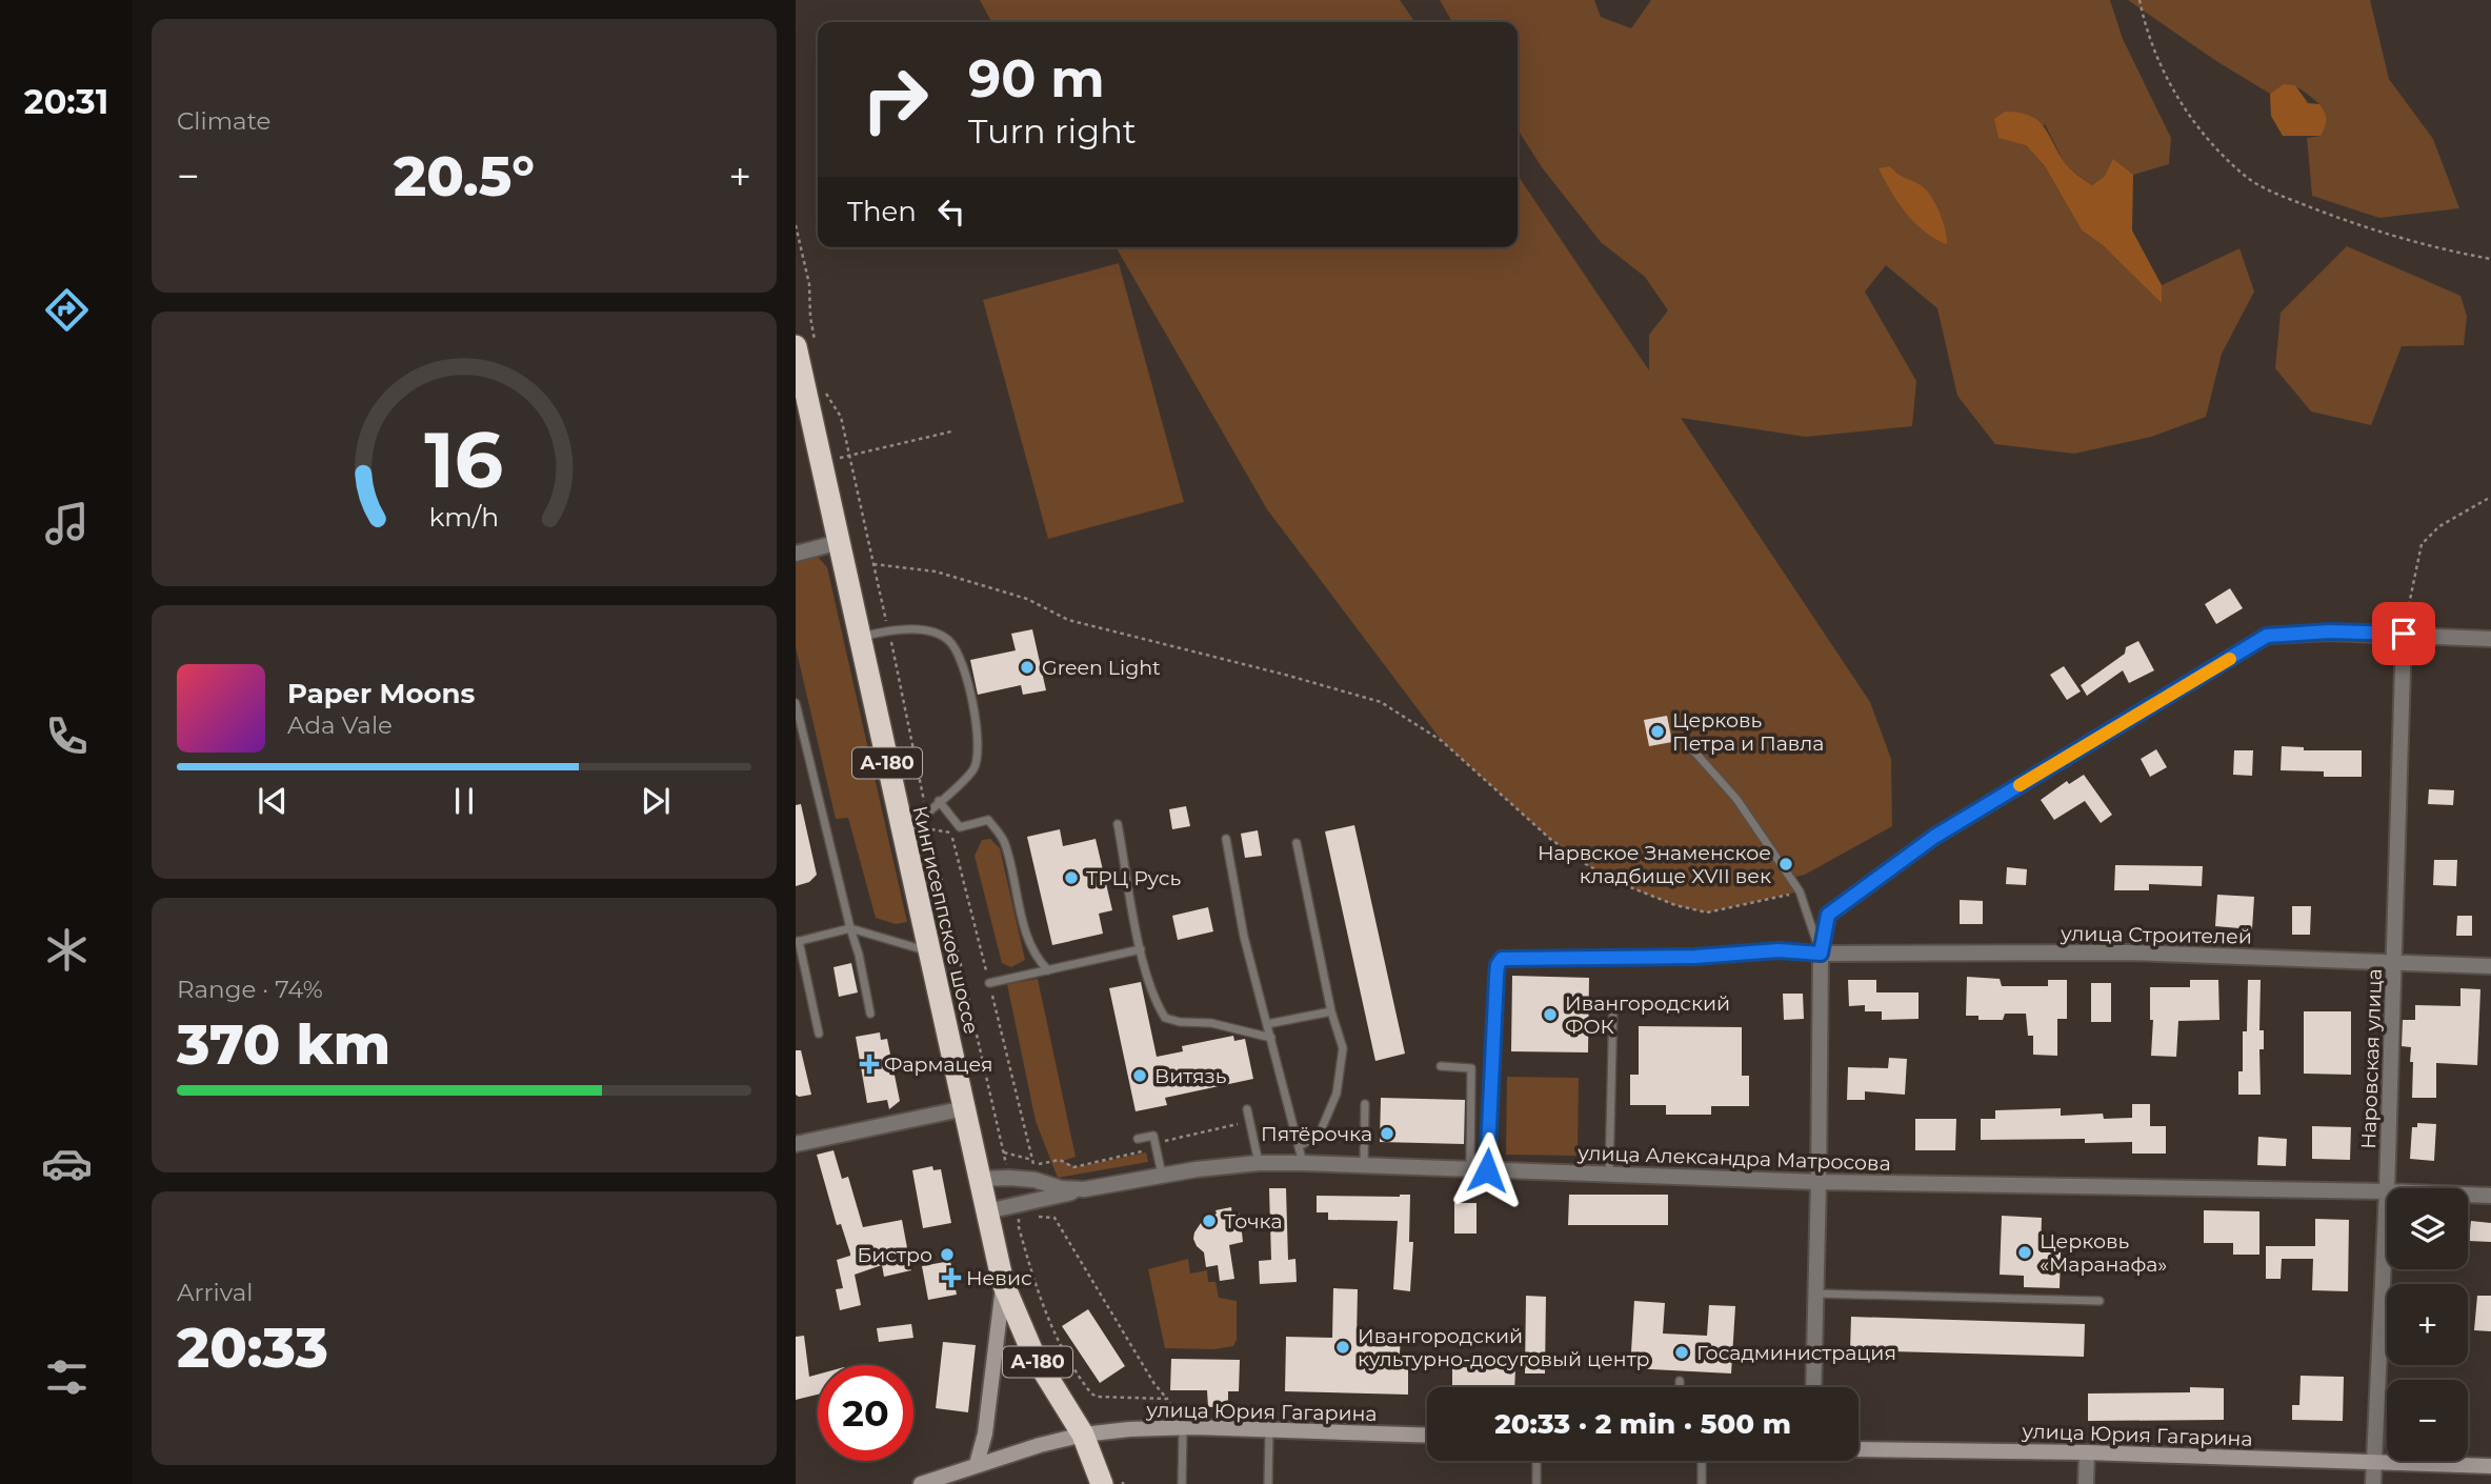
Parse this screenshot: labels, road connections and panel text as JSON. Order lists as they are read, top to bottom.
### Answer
{
  "streets": {
    "highway": ["А-180", "Кингисеппское шоссе"],
    "street": [
      "улица Строителей",
      "Наровская улица",
      "улица Александра Матросова",
      "улица Юрия Гагарина"
    ]
  },
  "crossings": [
    ["Кингисеппское шоссе", "улица Александра Матросова"],
    ["Кингисеппское шоссе", "улица Юрия Гагарина"],
    ["улица Строителей", "Наровская улица"],
    ["Наровская улица", "улица Александра Матросова"],
    ["Наровская улица", "улица Юрия Гагарина"]
  ],
  "places": {
    "other": [
      "Green Light",
      "Церковь Петра и Павла",
      "Нарвское Знаменское кладбище XVII век",
      "ТРЦ Русь",
      "Ивангородский ФОК",
      "Витязь",
      "Пятёрочка",
      "Точка",
      "Церковь «Маранафа»",
      "Бистро",
      "Ивангородский культурно-досуговый центр",
      "Госадминистрация"
    ],
    "health": ["Фармацея", "Невис"]
  },
  "page": {
    "tabs": "20:31",
    "tile": [
      "Climate",
      ["Range · 74%", "370 km"],
      ["Arrival", "20:33"]
    ],
    "turn": ["90 m", "Turn right"],
    "heat": ["−", "20.5°", "+"],
    "then": "Then",
    "song": ["Paper Moons", "Ada Vale"],
    "map_buttons": ["+", "−"],
    "limit": "20",
    "trip": "20:33 · 2 min · 500 m",
    "gauge": ["16", "km/h"]
  }
}
